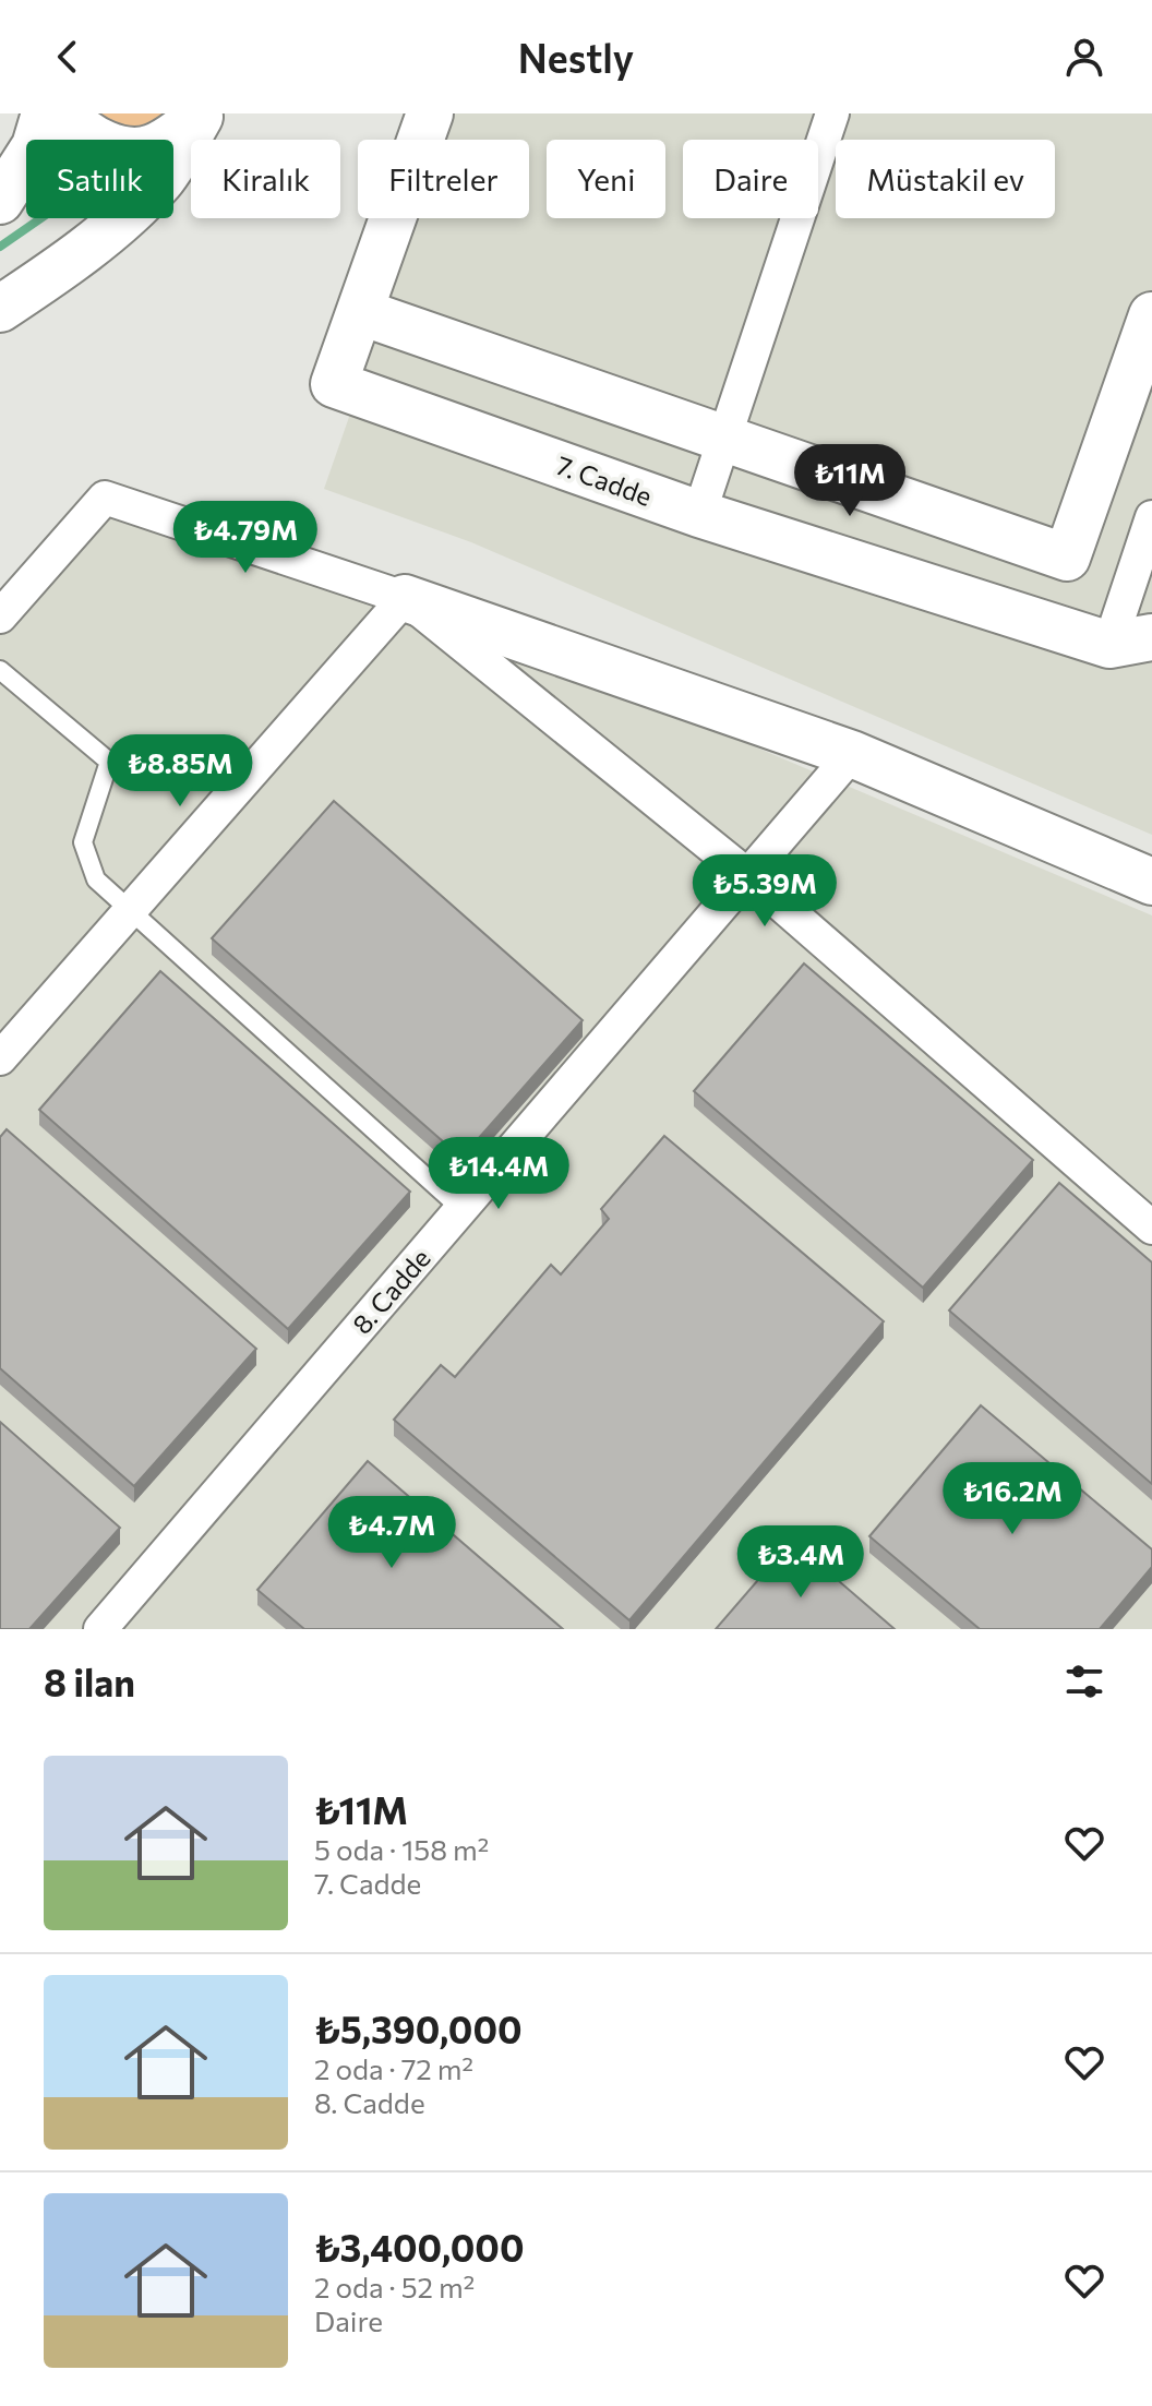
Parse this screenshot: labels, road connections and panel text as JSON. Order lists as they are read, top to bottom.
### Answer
{
  "streets": {
    "street": ["7. Cadde", "8. Cadde"]
  },
  "page": {
    "header": "Nestly",
    "chip": [
      "Satılık",
      "Kiralık",
      "Filtreler",
      "Yeni",
      "Daire",
      "Müstakil ev"
    ],
    "price": [
      "₺11M",
      "₺4.79M",
      "₺8.85M",
      "₺5.39M",
      "₺14.4M",
      "₺16.2M",
      "₺4.7M",
      "₺3.4M"
    ],
    "heading": "8 ilan",
    "list": [
      {
        "name": "₺11M",
        "note": "5 oda · 158 m² · 7. Cadde"
      },
      {
        "name": "₺5,390,000",
        "note": "2 oda · 72 m² · 8. Cadde"
      },
      {
        "name": "₺3,400,000",
        "note": "2 oda · 52 m² · Daire"
      }
    ]
  }
}
